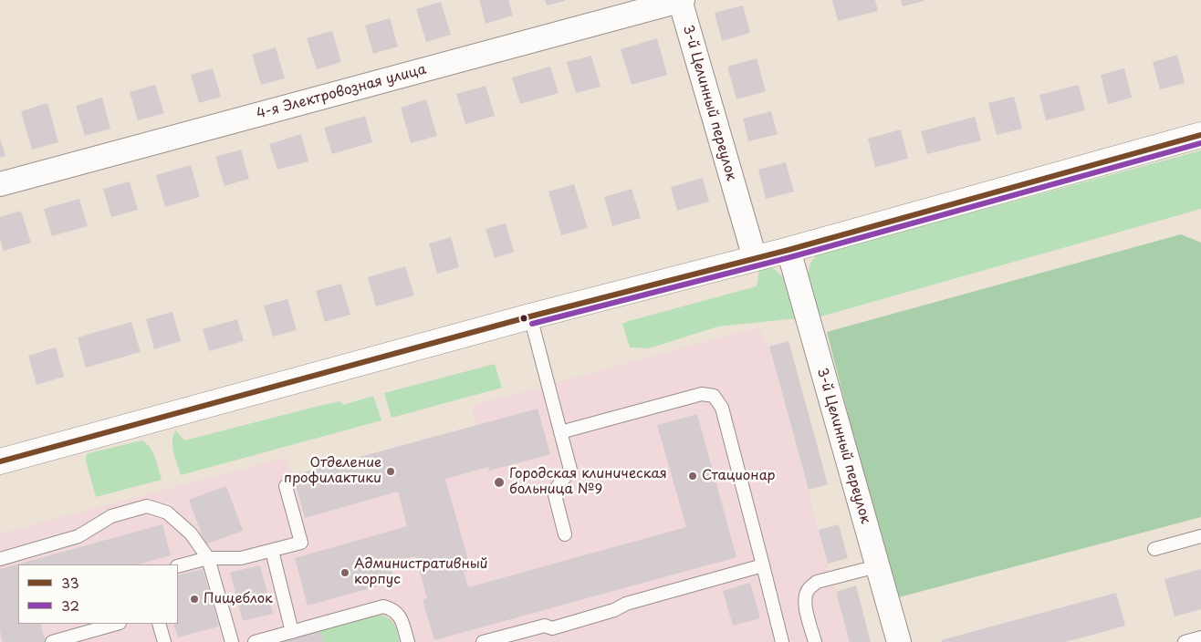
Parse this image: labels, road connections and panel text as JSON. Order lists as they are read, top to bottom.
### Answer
{
  "streets": {
    "street": ["4-я Электровозная улица", "3-й Целинный переулок"]
  },
  "crossings": [
    ["4-я Электровозная улица", "3-й Целинный переулок"]
  ],
  "places": [
    "Отделение профилактики",
    "Стационар",
    "Городская клиническая больница №9",
    "Административный корпус",
    "Пищеблок"
  ],
  "lines": ["transit line 33", "transit line 32"],
  "legend": ["33", "32"]
}
